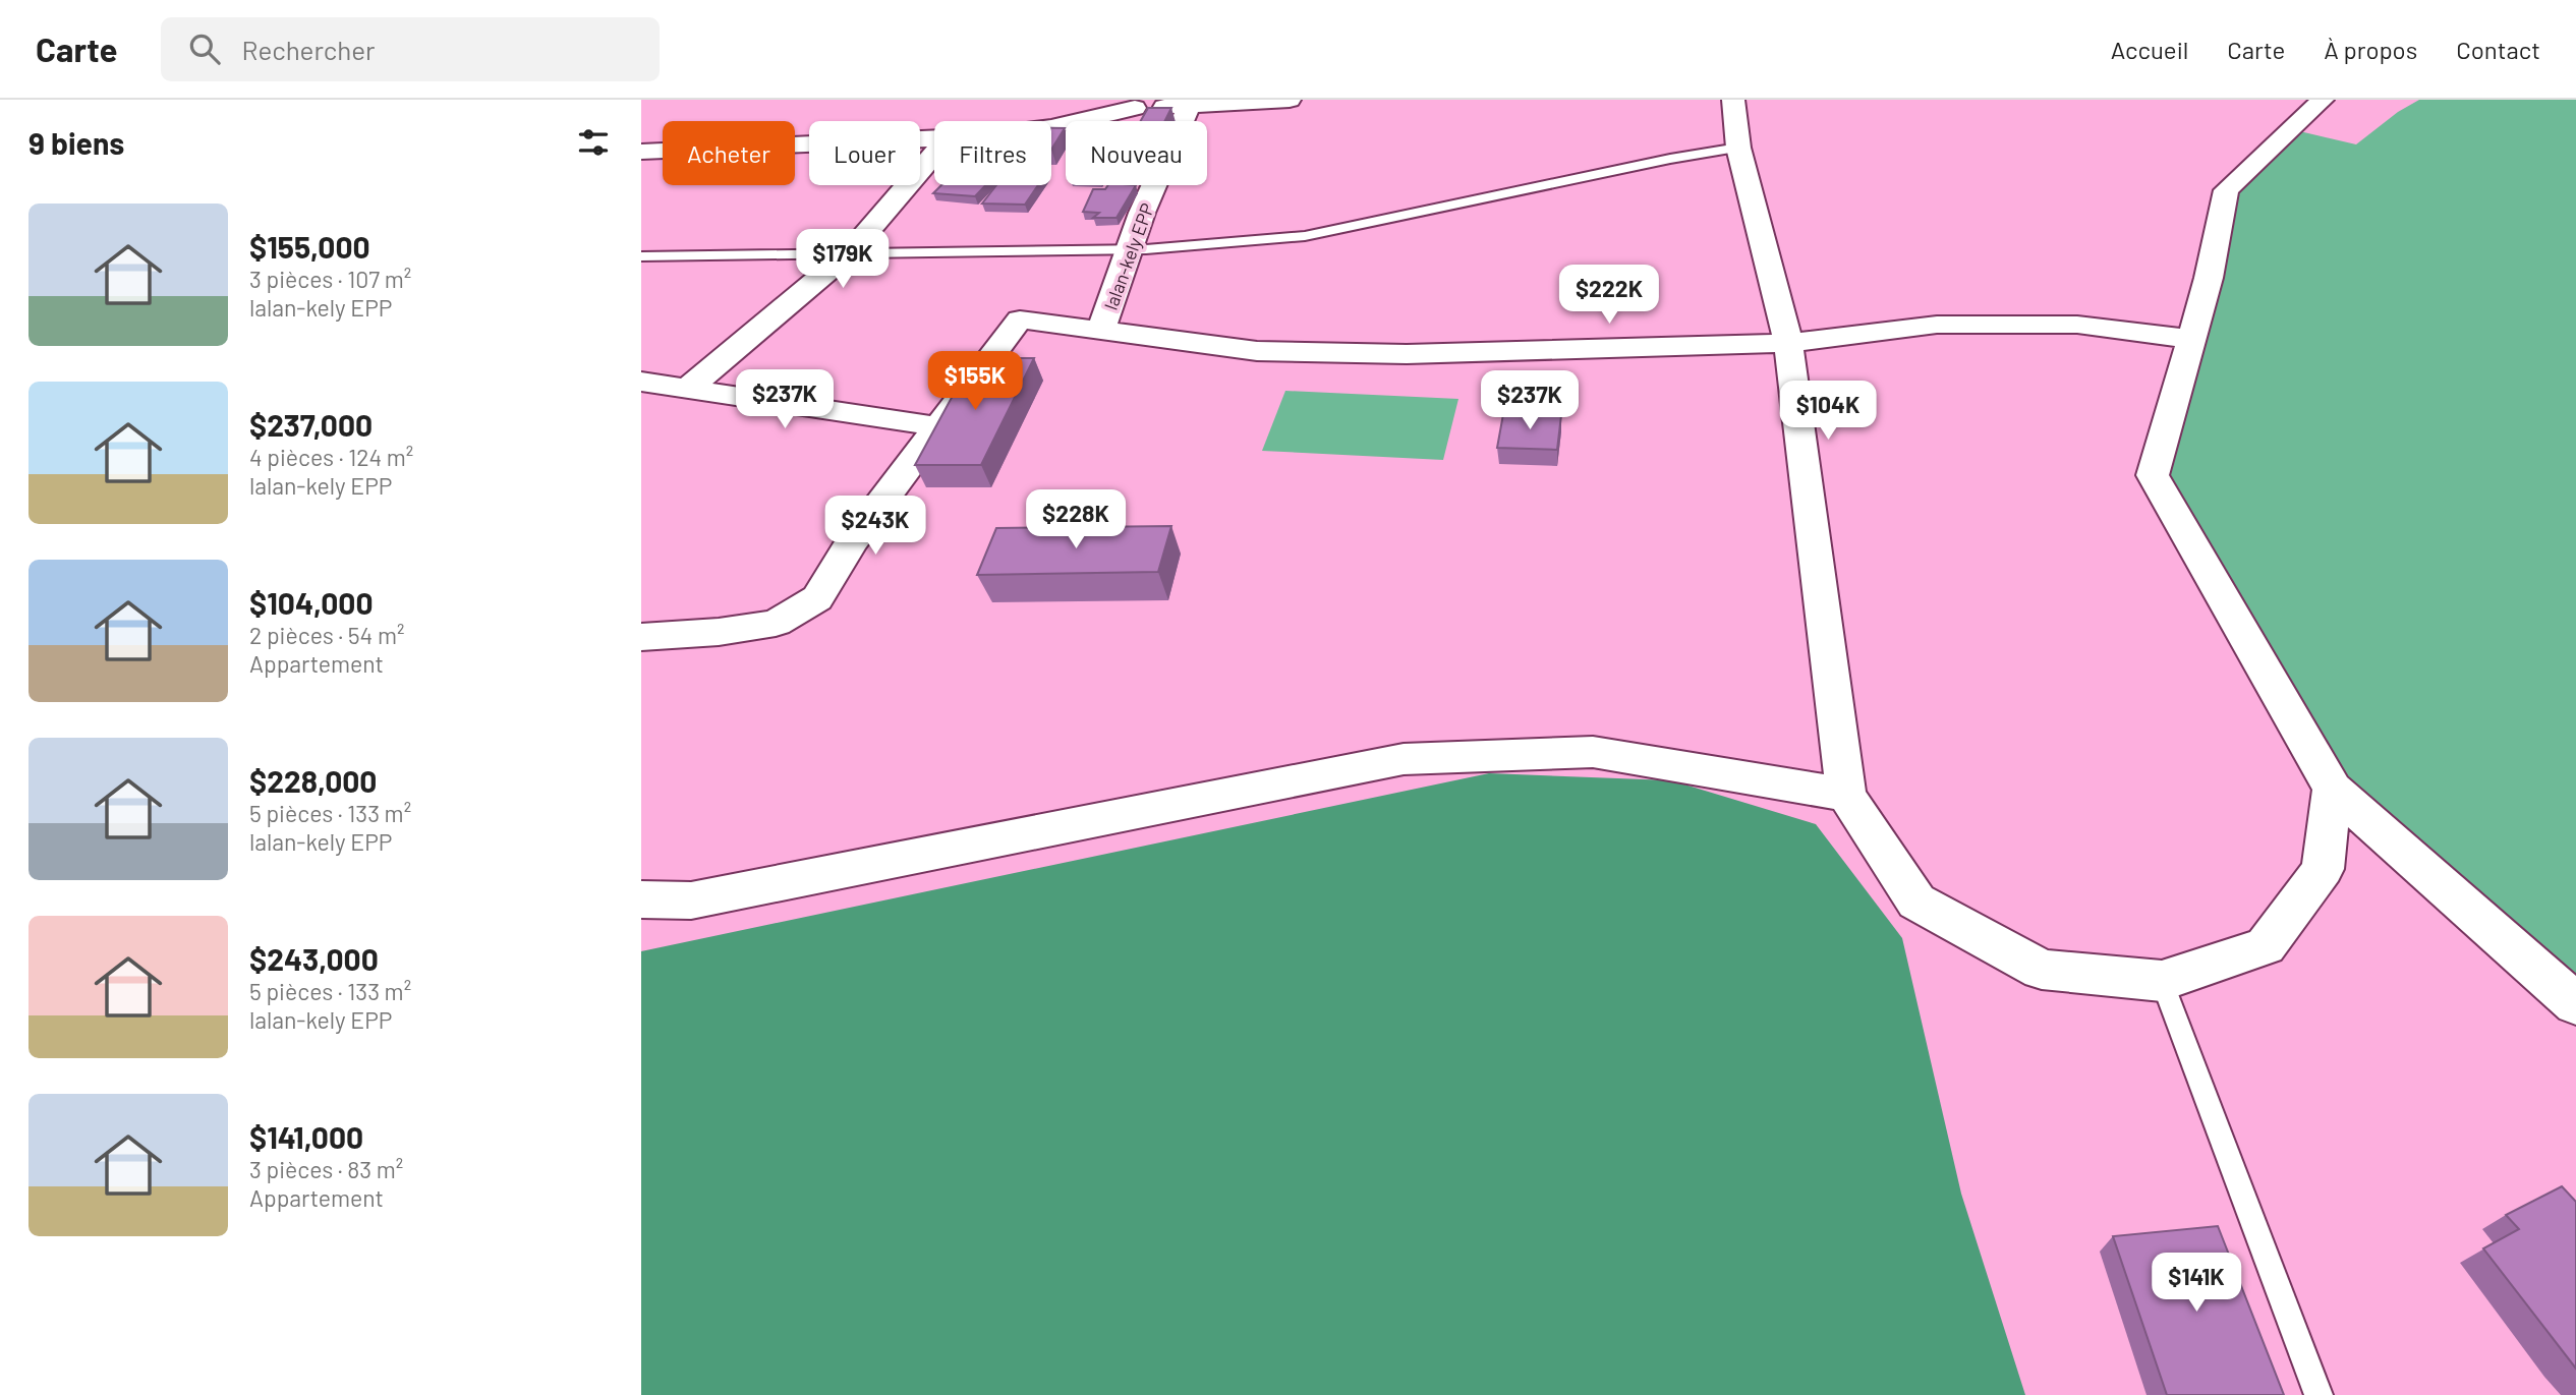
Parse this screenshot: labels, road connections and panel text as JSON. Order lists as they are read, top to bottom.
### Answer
{
  "streets": {
    "street": ["lalan-kely EPP"]
  },
  "page": {
    "header": "Carte",
    "search": "Rechercher",
    "nav": [
      "Accueil",
      "Carte",
      "À propos",
      "Contact"
    ],
    "heading": "9 biens",
    "chip": [
      "Acheter",
      "Louer",
      "Filtres",
      "Nouveau"
    ],
    "list": [
      {
        "name": "$155,000",
        "note": "3 pièces · 107 m² · lalan-kely EPP"
      },
      {
        "name": "$237,000",
        "note": "4 pièces · 124 m² · lalan-kely EPP"
      },
      {
        "name": "$104,000",
        "note": "2 pièces · 54 m² · Appartement"
      },
      {
        "name": "$228,000",
        "note": "5 pièces · 133 m² · lalan-kely EPP"
      },
      {
        "name": "$243,000",
        "note": "5 pièces · 133 m² · lalan-kely EPP"
      },
      {
        "name": "$141,000",
        "note": "3 pièces · 83 m² · Appartement"
      }
    ],
    "price": [
      "$179K",
      "$222K",
      "$155K",
      "$237K",
      "$237K",
      "$104K",
      "$228K",
      "$243K",
      "$141K"
    ]
  }
}
